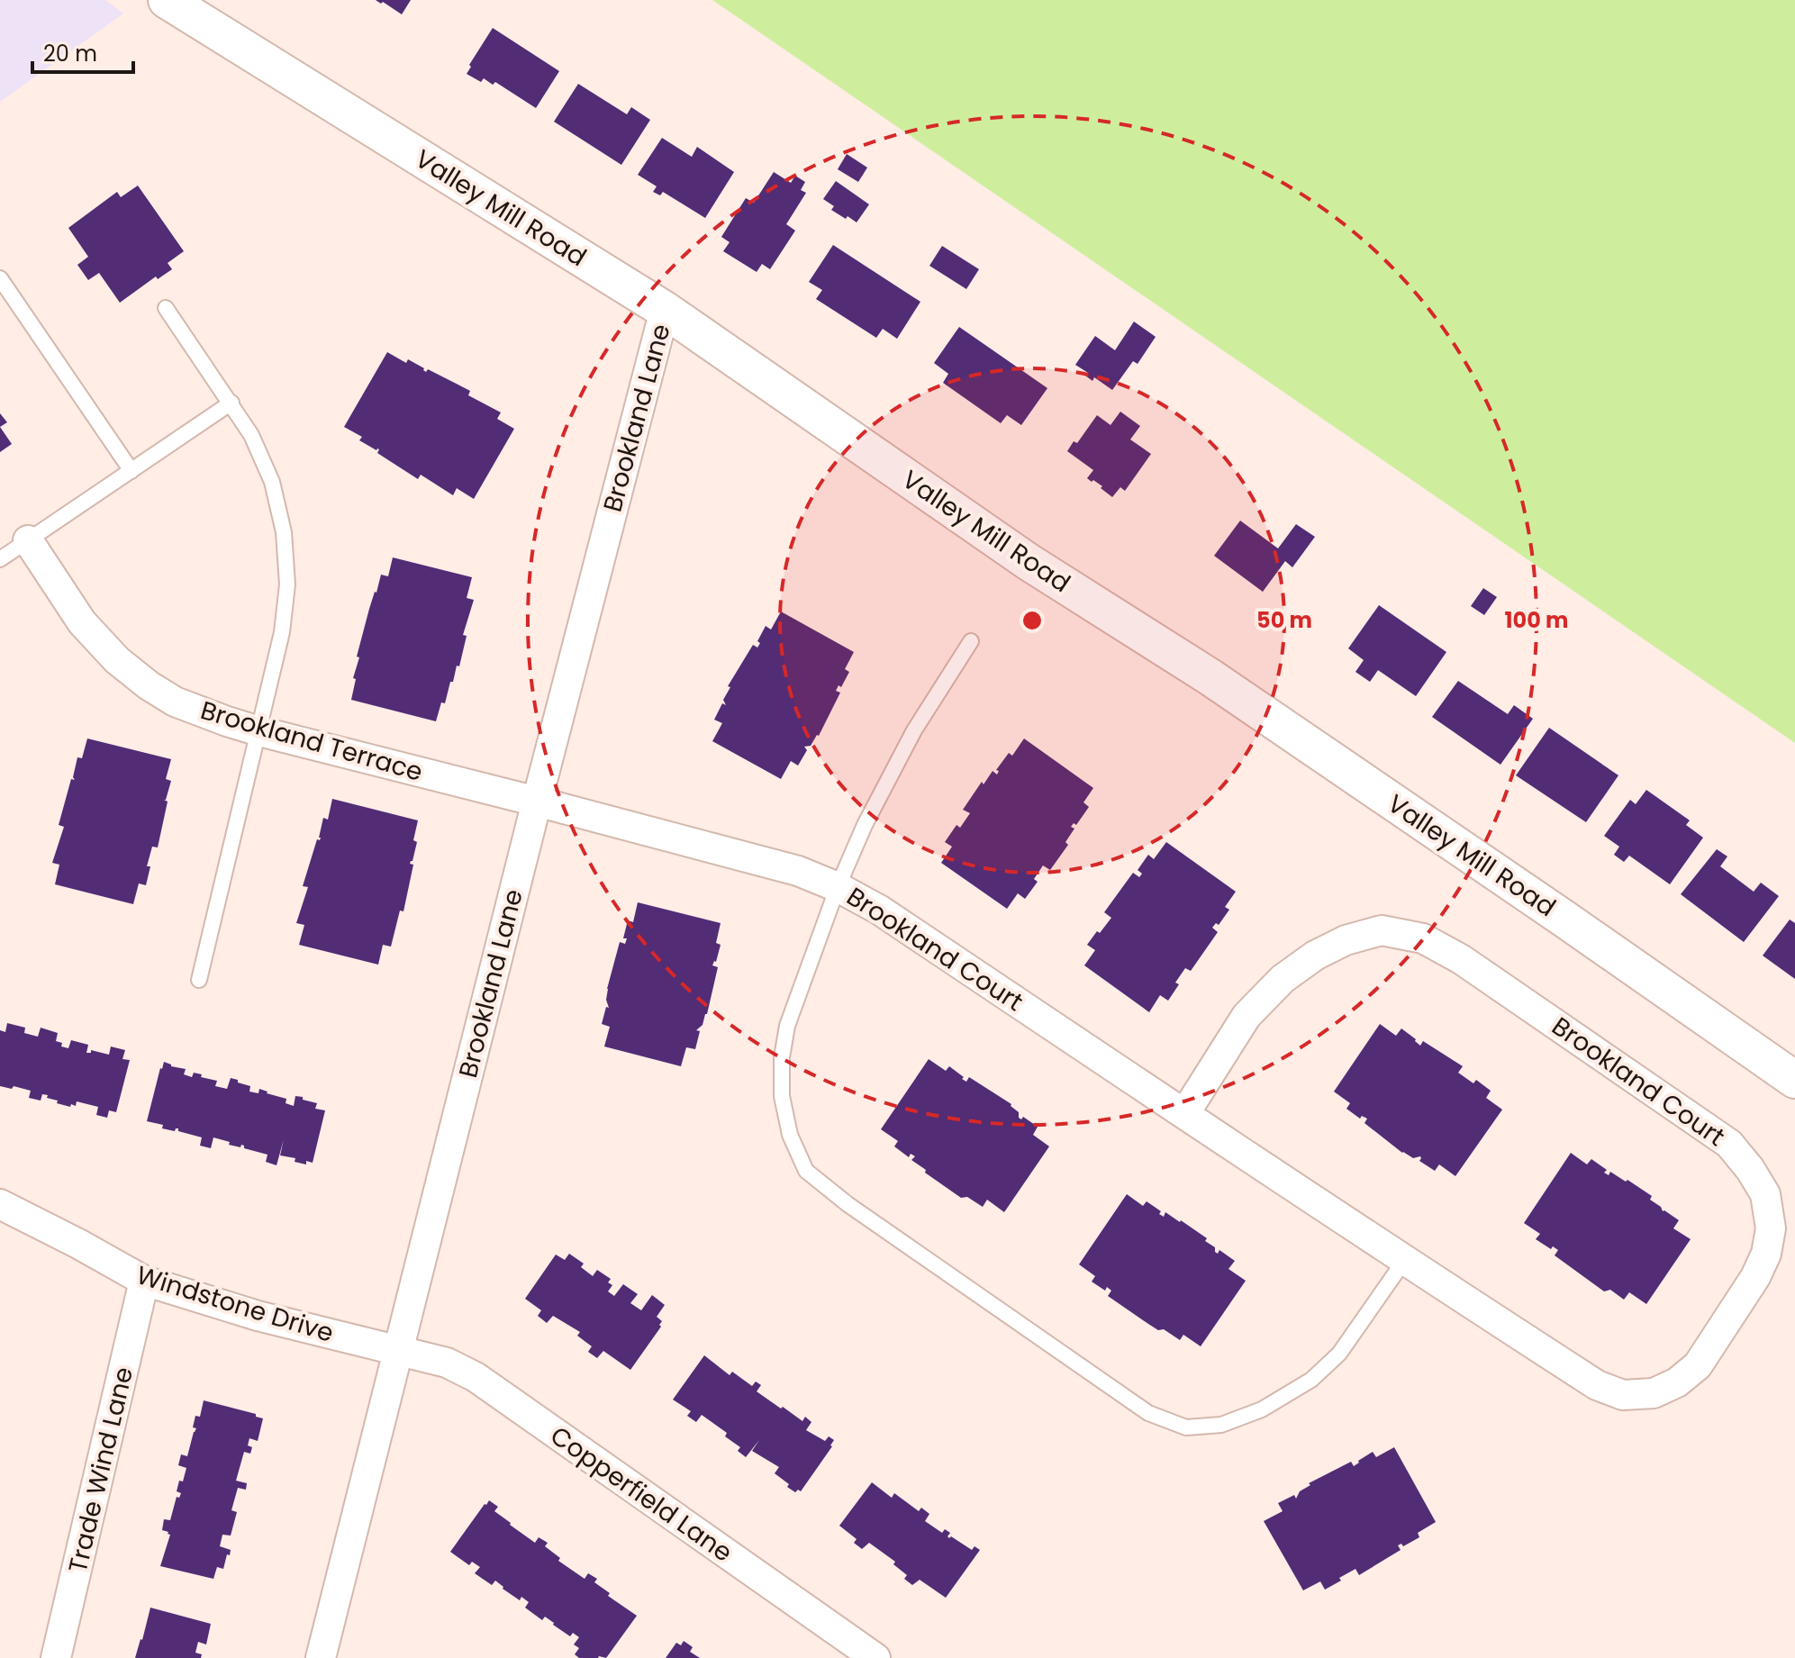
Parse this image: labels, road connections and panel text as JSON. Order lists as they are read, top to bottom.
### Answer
{
  "streets": {
    "street": [
      "Valley Mill Road",
      "Brookland Lane",
      "Brookland Terrace",
      "Brookland Court",
      "Windstone Drive",
      "Trade Wind Lane",
      "Copperfield Lane"
    ]
  },
  "crossings": [
    ["Valley Mill Road", "Brookland Lane"],
    ["Brookland Lane", "Brookland Terrace"],
    ["Brookland Lane", "Brookland Court"],
    ["Brookland Lane", "Windstone Drive"],
    ["Brookland Lane", "Copperfield Lane"],
    ["Brookland Terrace", "Brookland Court"],
    ["Windstone Drive", "Trade Wind Lane"],
    ["Windstone Drive", "Copperfield Lane"]
  ],
  "scale_bar": "20 m",
  "rings": ["50 m", "100 m"]
}
